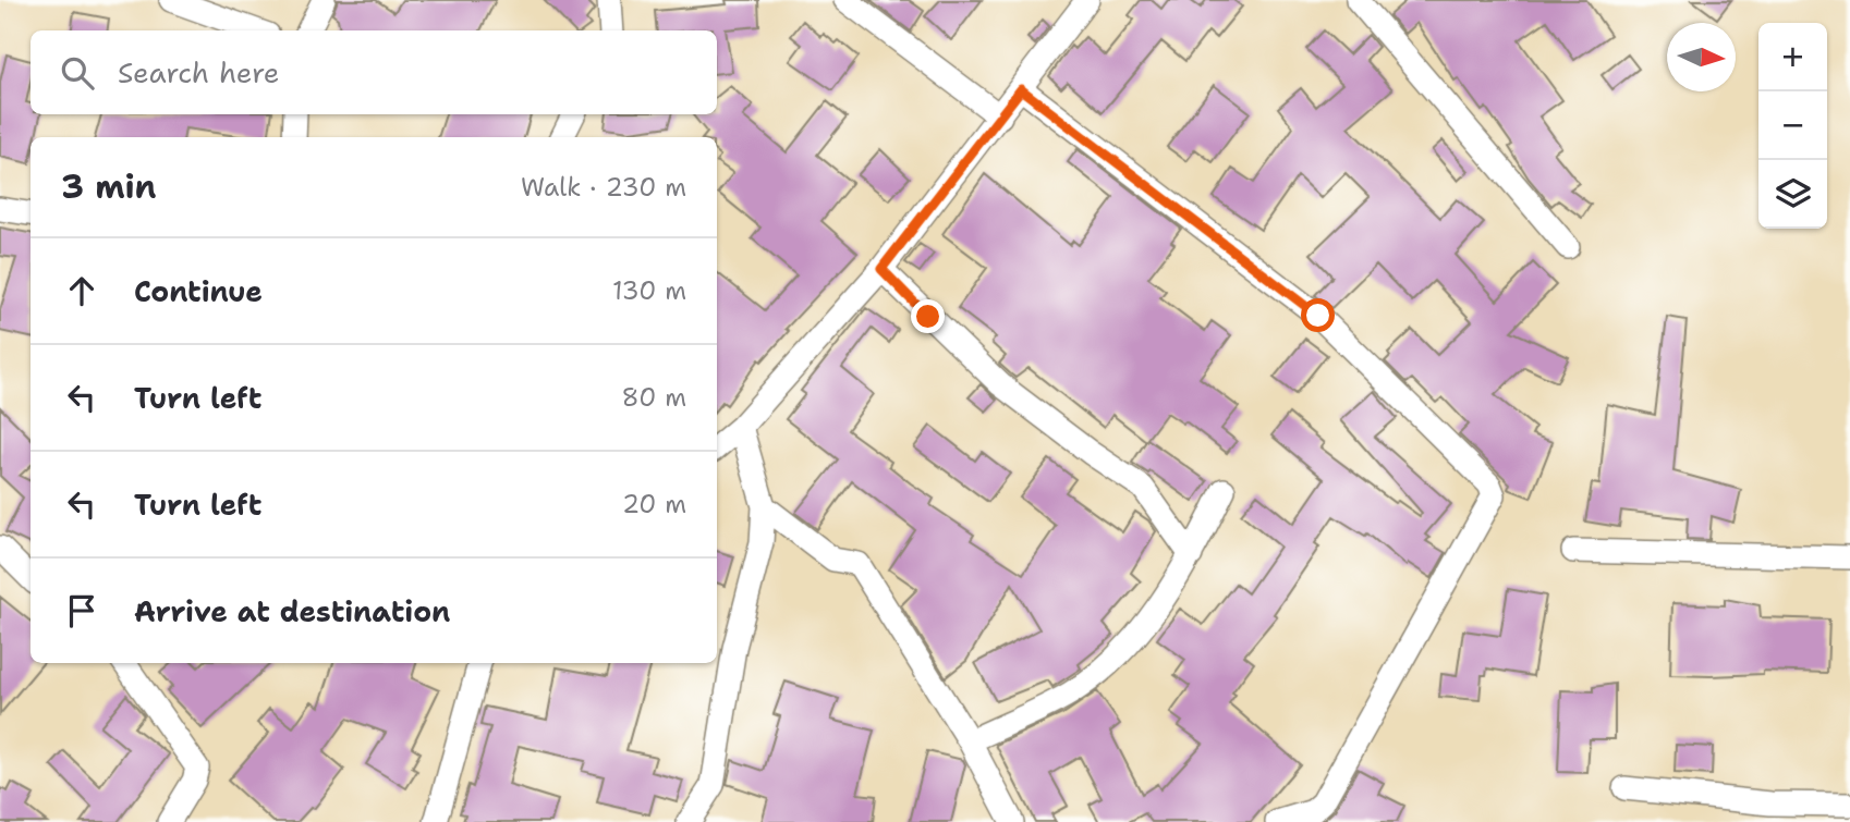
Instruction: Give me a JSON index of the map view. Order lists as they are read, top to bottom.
{
  "north": "right",
  "page": {
    "map_buttons": ["+", "−"],
    "search": "Search here",
    "heading": ["3 min", "Walk · 230 m"],
    "list": [
      ["Continue", "130 m"],
      ["Turn left", "80 m"],
      ["Turn left", "20 m"],
      "Arrive at destination"
    ]
  }
}
